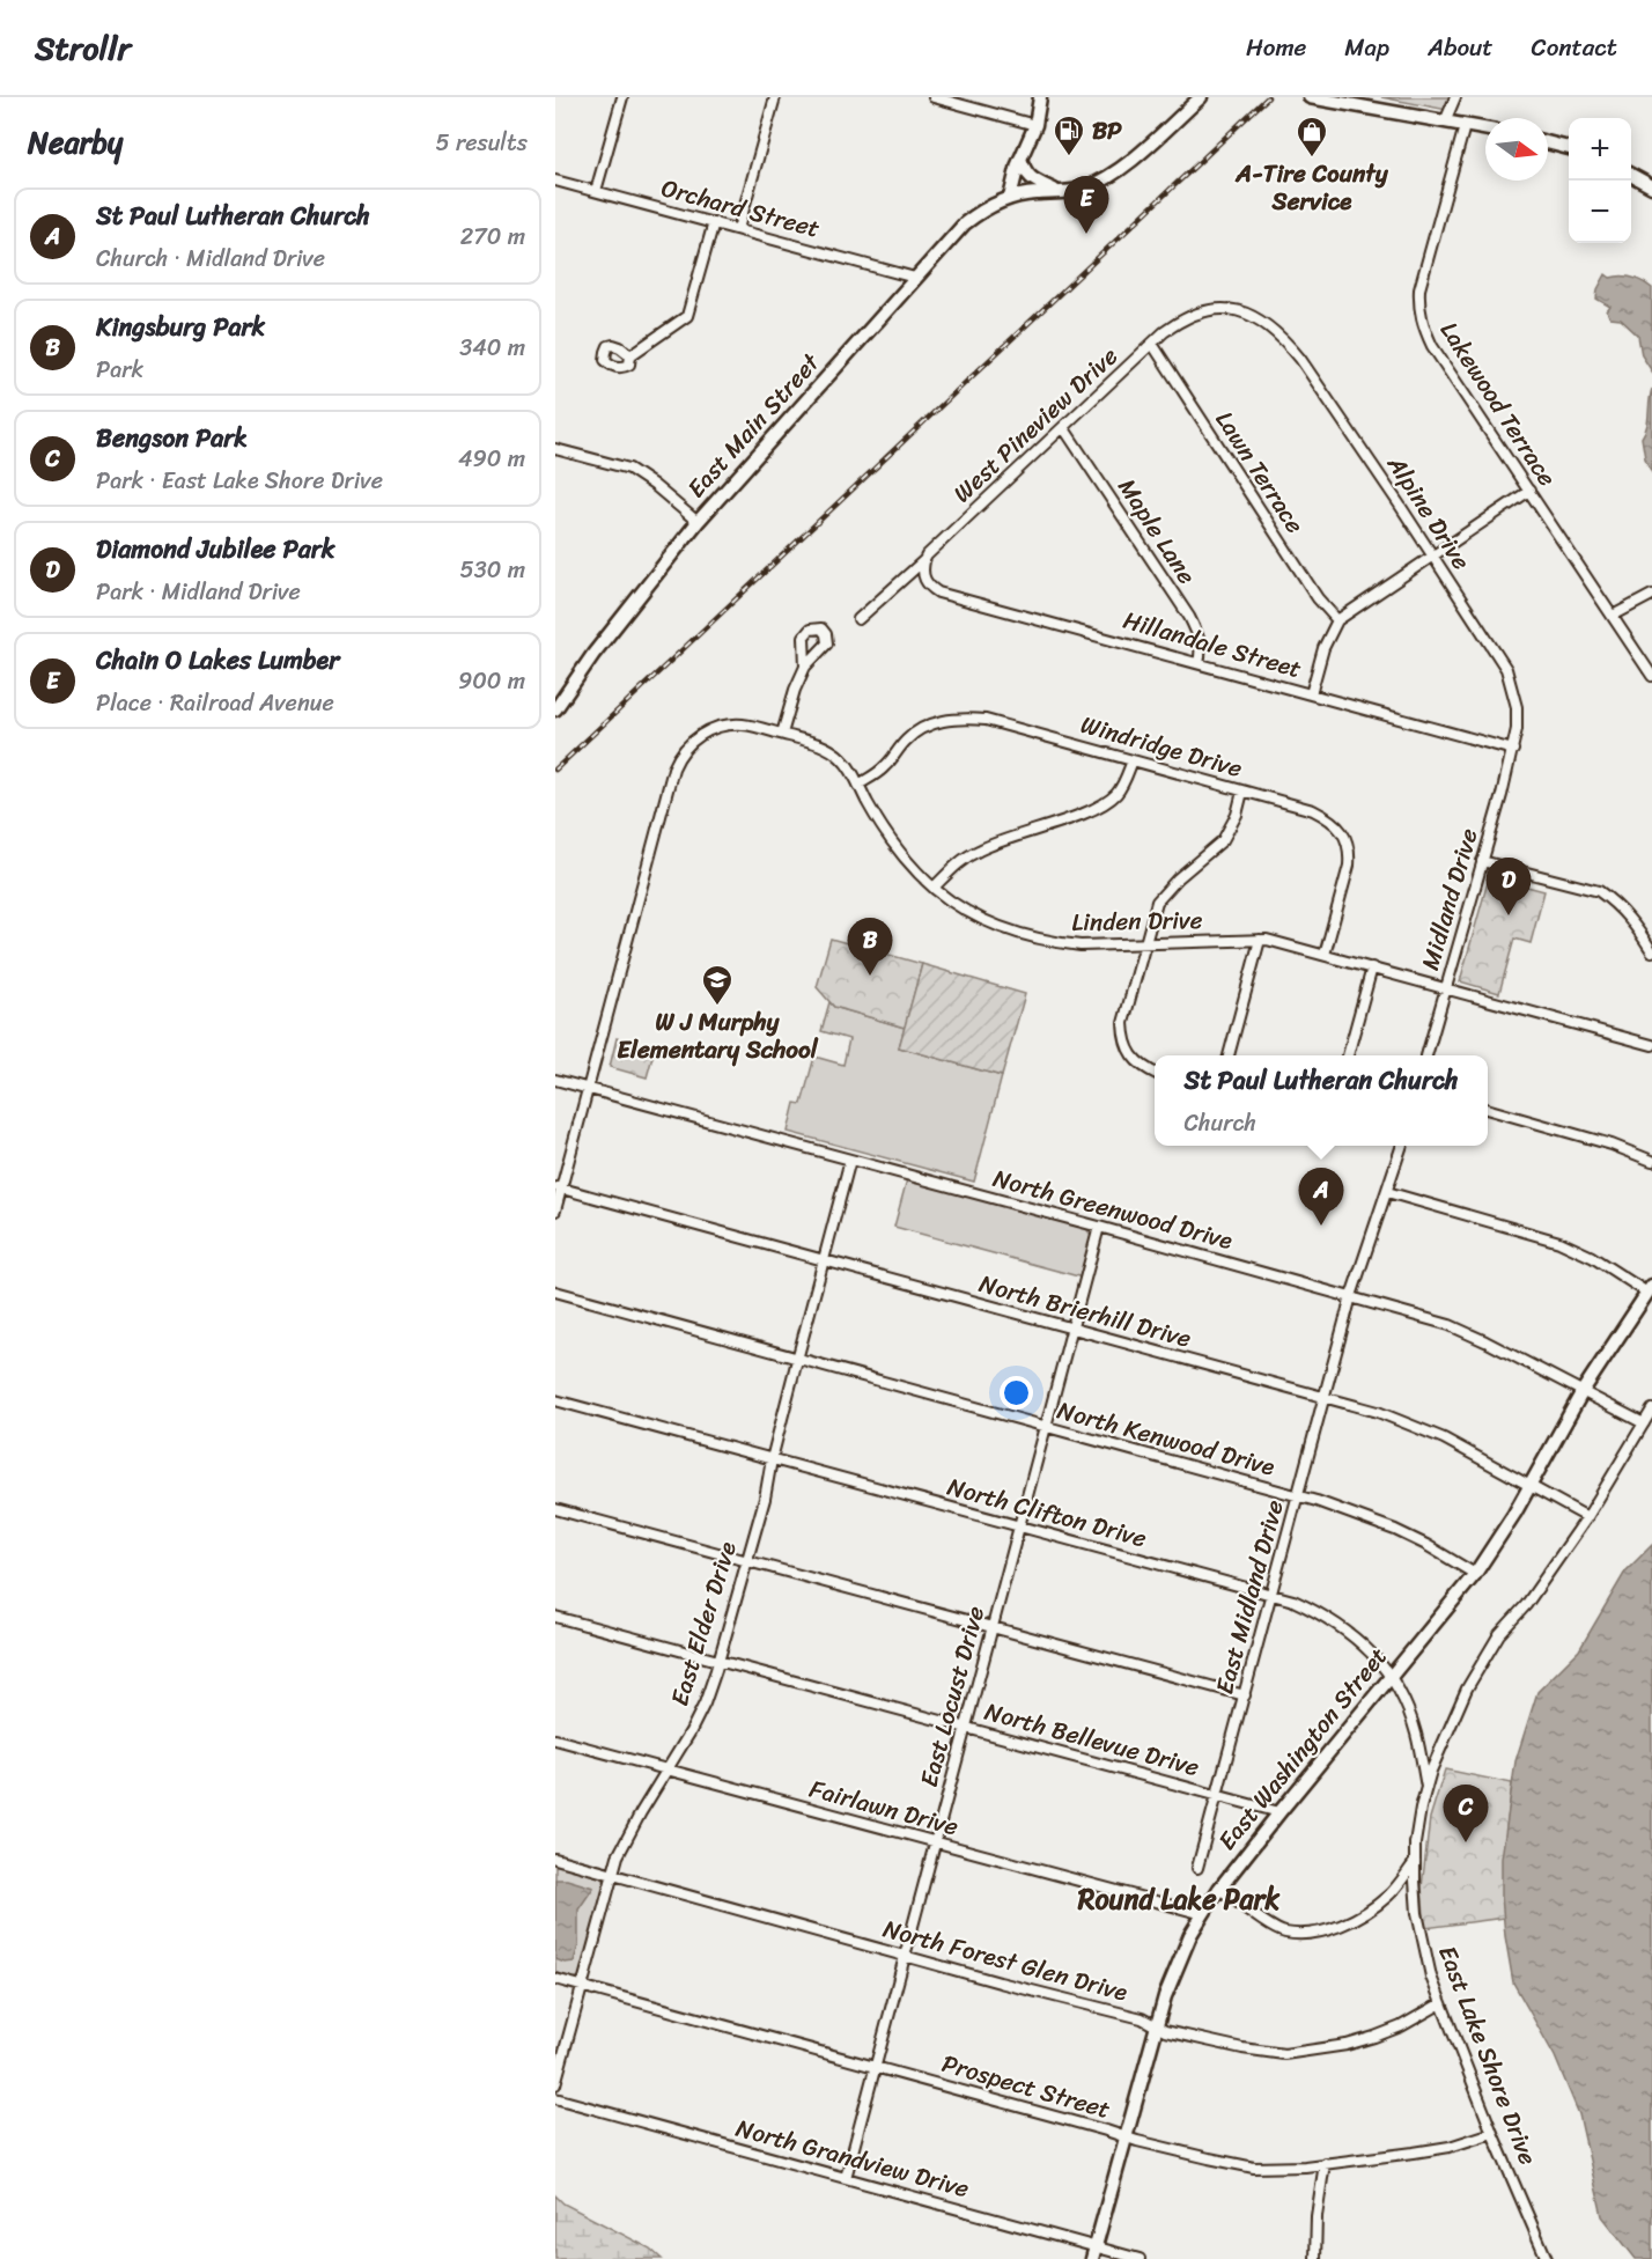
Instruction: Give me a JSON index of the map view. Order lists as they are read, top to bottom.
{
  "streets": {
    "main road": ["East Main Street", "East Washington Street"],
    "street": [
      "Orchard Street",
      "Lakewood Terrace",
      "West Pineview Drive",
      "Lawn Terrace",
      "Alpine Drive",
      "Maple Lane",
      "Hillandale Street",
      "Windridge Drive",
      "Midland Drive",
      "Linden Drive",
      "North Greenwood Drive",
      "North Brierhill Drive",
      "North Kenwood Drive",
      "North Clifton Drive",
      "East Midland Drive",
      "East Elder Drive",
      "East Locust Drive",
      "North Bellevue Drive",
      "Fairlawn Drive",
      "North Forest Glen Drive",
      "East Lake Shore Drive",
      "Prospect Street",
      "North Grandview Drive"
    ]
  },
  "crossings": [
    ["Orchard Street", "East Main Street"],
    ["West Pineview Drive", "Lawn Terrace"],
    ["West Pineview Drive", "Alpine Drive"],
    ["West Pineview Drive", "Maple Lane"],
    ["West Pineview Drive", "Hillandale Street"],
    ["Alpine Drive", "Hillandale Street"],
    ["Alpine Drive", "Midland Drive"],
    ["Maple Lane", "Hillandale Street"],
    ["Hillandale Street", "Midland Drive"],
    ["Windridge Drive", "Linden Drive"],
    ["Midland Drive", "Linden Drive"],
    ["Linden Drive", "North Greenwood Drive"],
    ["Linden Drive", "North Brierhill Drive"],
    ["North Greenwood Drive", "East Midland Drive"],
    ["North Greenwood Drive", "East Elder Drive"],
    ["North Greenwood Drive", "East Locust Drive"],
    ["North Greenwood Drive", "East Washington Street"],
    ["North Greenwood Drive", "East Lake Shore Drive"],
    ["North Brierhill Drive", "East Midland Drive"],
    ["North Brierhill Drive", "East Elder Drive"],
    ["North Brierhill Drive", "East Locust Drive"],
    ["North Brierhill Drive", "East Washington Street"],
    ["North Brierhill Drive", "East Lake Shore Drive"],
    ["North Kenwood Drive", "East Midland Drive"],
    ["North Kenwood Drive", "East Elder Drive"],
    ["North Kenwood Drive", "East Locust Drive"],
    ["North Kenwood Drive", "East Washington Street"],
    ["North Clifton Drive", "East Midland Drive"],
    ["North Clifton Drive", "East Elder Drive"],
    ["North Clifton Drive", "East Locust Drive"],
    ["North Clifton Drive", "East Washington Street"],
    ["North Clifton Drive", "East Lake Shore Drive"],
    ["East Midland Drive", "North Bellevue Drive"],
    ["East Elder Drive", "North Bellevue Drive"],
    ["East Elder Drive", "Fairlawn Drive"],
    ["East Elder Drive", "North Forest Glen Drive"],
    ["East Elder Drive", "Prospect Street"],
    ["East Locust Drive", "North Bellevue Drive"],
    ["East Locust Drive", "Fairlawn Drive"],
    ["East Locust Drive", "North Forest Glen Drive"],
    ["East Locust Drive", "Prospect Street"],
    ["East Locust Drive", "North Grandview Drive"],
    ["North Bellevue Drive", "East Washington Street"],
    ["East Washington Street", "Fairlawn Drive"],
    ["East Washington Street", "North Forest Glen Drive"],
    ["East Washington Street", "Prospect Street"],
    ["East Washington Street", "North Grandview Drive"],
    ["North Forest Glen Drive", "East Lake Shore Drive"],
    ["East Lake Shore Drive", "Prospect Street"]
  ],
  "districts": ["Round Lake Park"],
  "places": {
    "fuel station": ["BP"],
    "shop": ["A-Tire County Service"],
    "school or university": ["W J Murphy Elementary School"]
  },
  "north": "right",
  "page": {
    "header": "Strollr",
    "nav": [
      "Home",
      "Map",
      "About",
      "Contact"
    ],
    "heading": ["Nearby", "5 results"],
    "map_buttons": ["+", "−"],
    "pins": [
      "E",
      "D",
      "B",
      "A",
      "C"
    ],
    "list": [
      {
        "mark": "A",
        "name": "St Paul Lutheran Church",
        "note": "Church · Midland Drive",
        "value": "270 m"
      },
      {
        "mark": "B",
        "name": "Kingsburg Park",
        "note": "Park",
        "value": "340 m"
      },
      {
        "mark": "C",
        "name": "Bengson Park",
        "note": "Park · East Lake Shore Drive",
        "value": "490 m"
      },
      {
        "mark": "D",
        "name": "Diamond Jubilee Park",
        "note": "Park · Midland Drive",
        "value": "530 m"
      },
      {
        "mark": "E",
        "name": "Chain O Lakes Lumber",
        "note": "Place · Railroad Avenue",
        "value": "900 m"
      }
    ],
    "popup": ["St Paul Lutheran Church", "Church"]
  }
}
